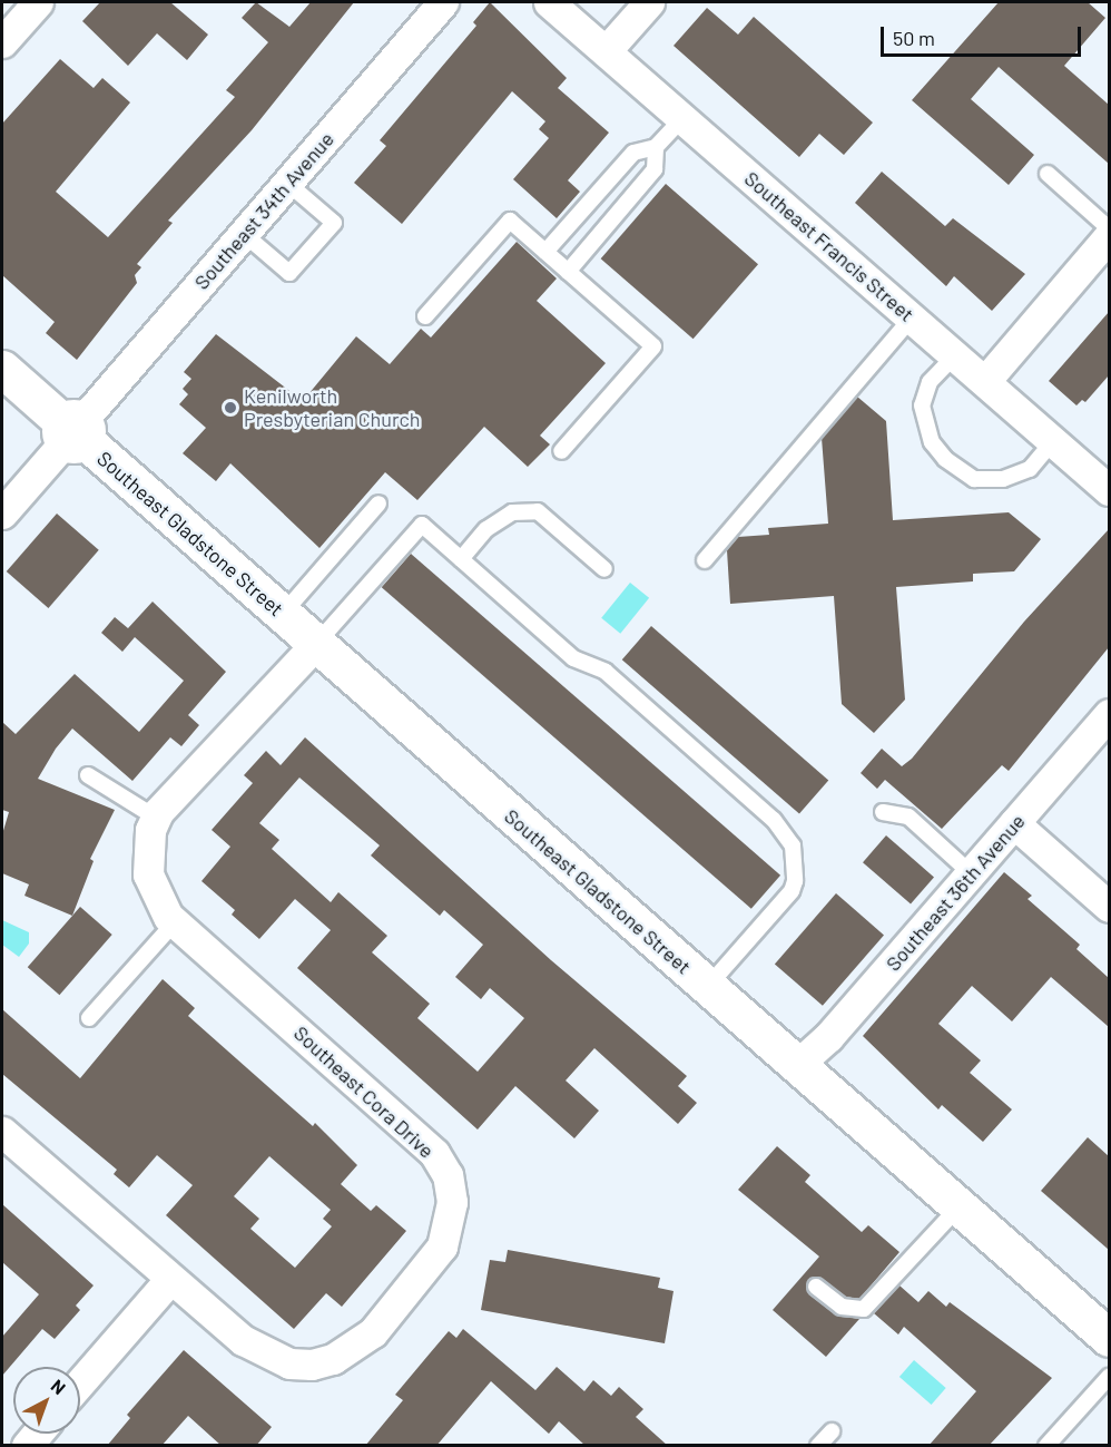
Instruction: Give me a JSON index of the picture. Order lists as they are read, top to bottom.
{
  "streets": {
    "street": [
      "Southeast 34th Avenue",
      "Southeast Francis Street",
      "Southeast Gladstone Street",
      "Southeast 36th Avenue",
      "Southeast Cora Drive"
    ]
  },
  "crossings": [
    ["Southeast 34th Avenue", "Southeast Gladstone Street"],
    ["Southeast Gladstone Street", "Southeast 36th Avenue"],
    ["Southeast Gladstone Street", "Southeast Cora Drive"]
  ],
  "places": ["Kenilworth Presbyterian Church"],
  "scale_bar": "50 m",
  "north": "top right"
}
